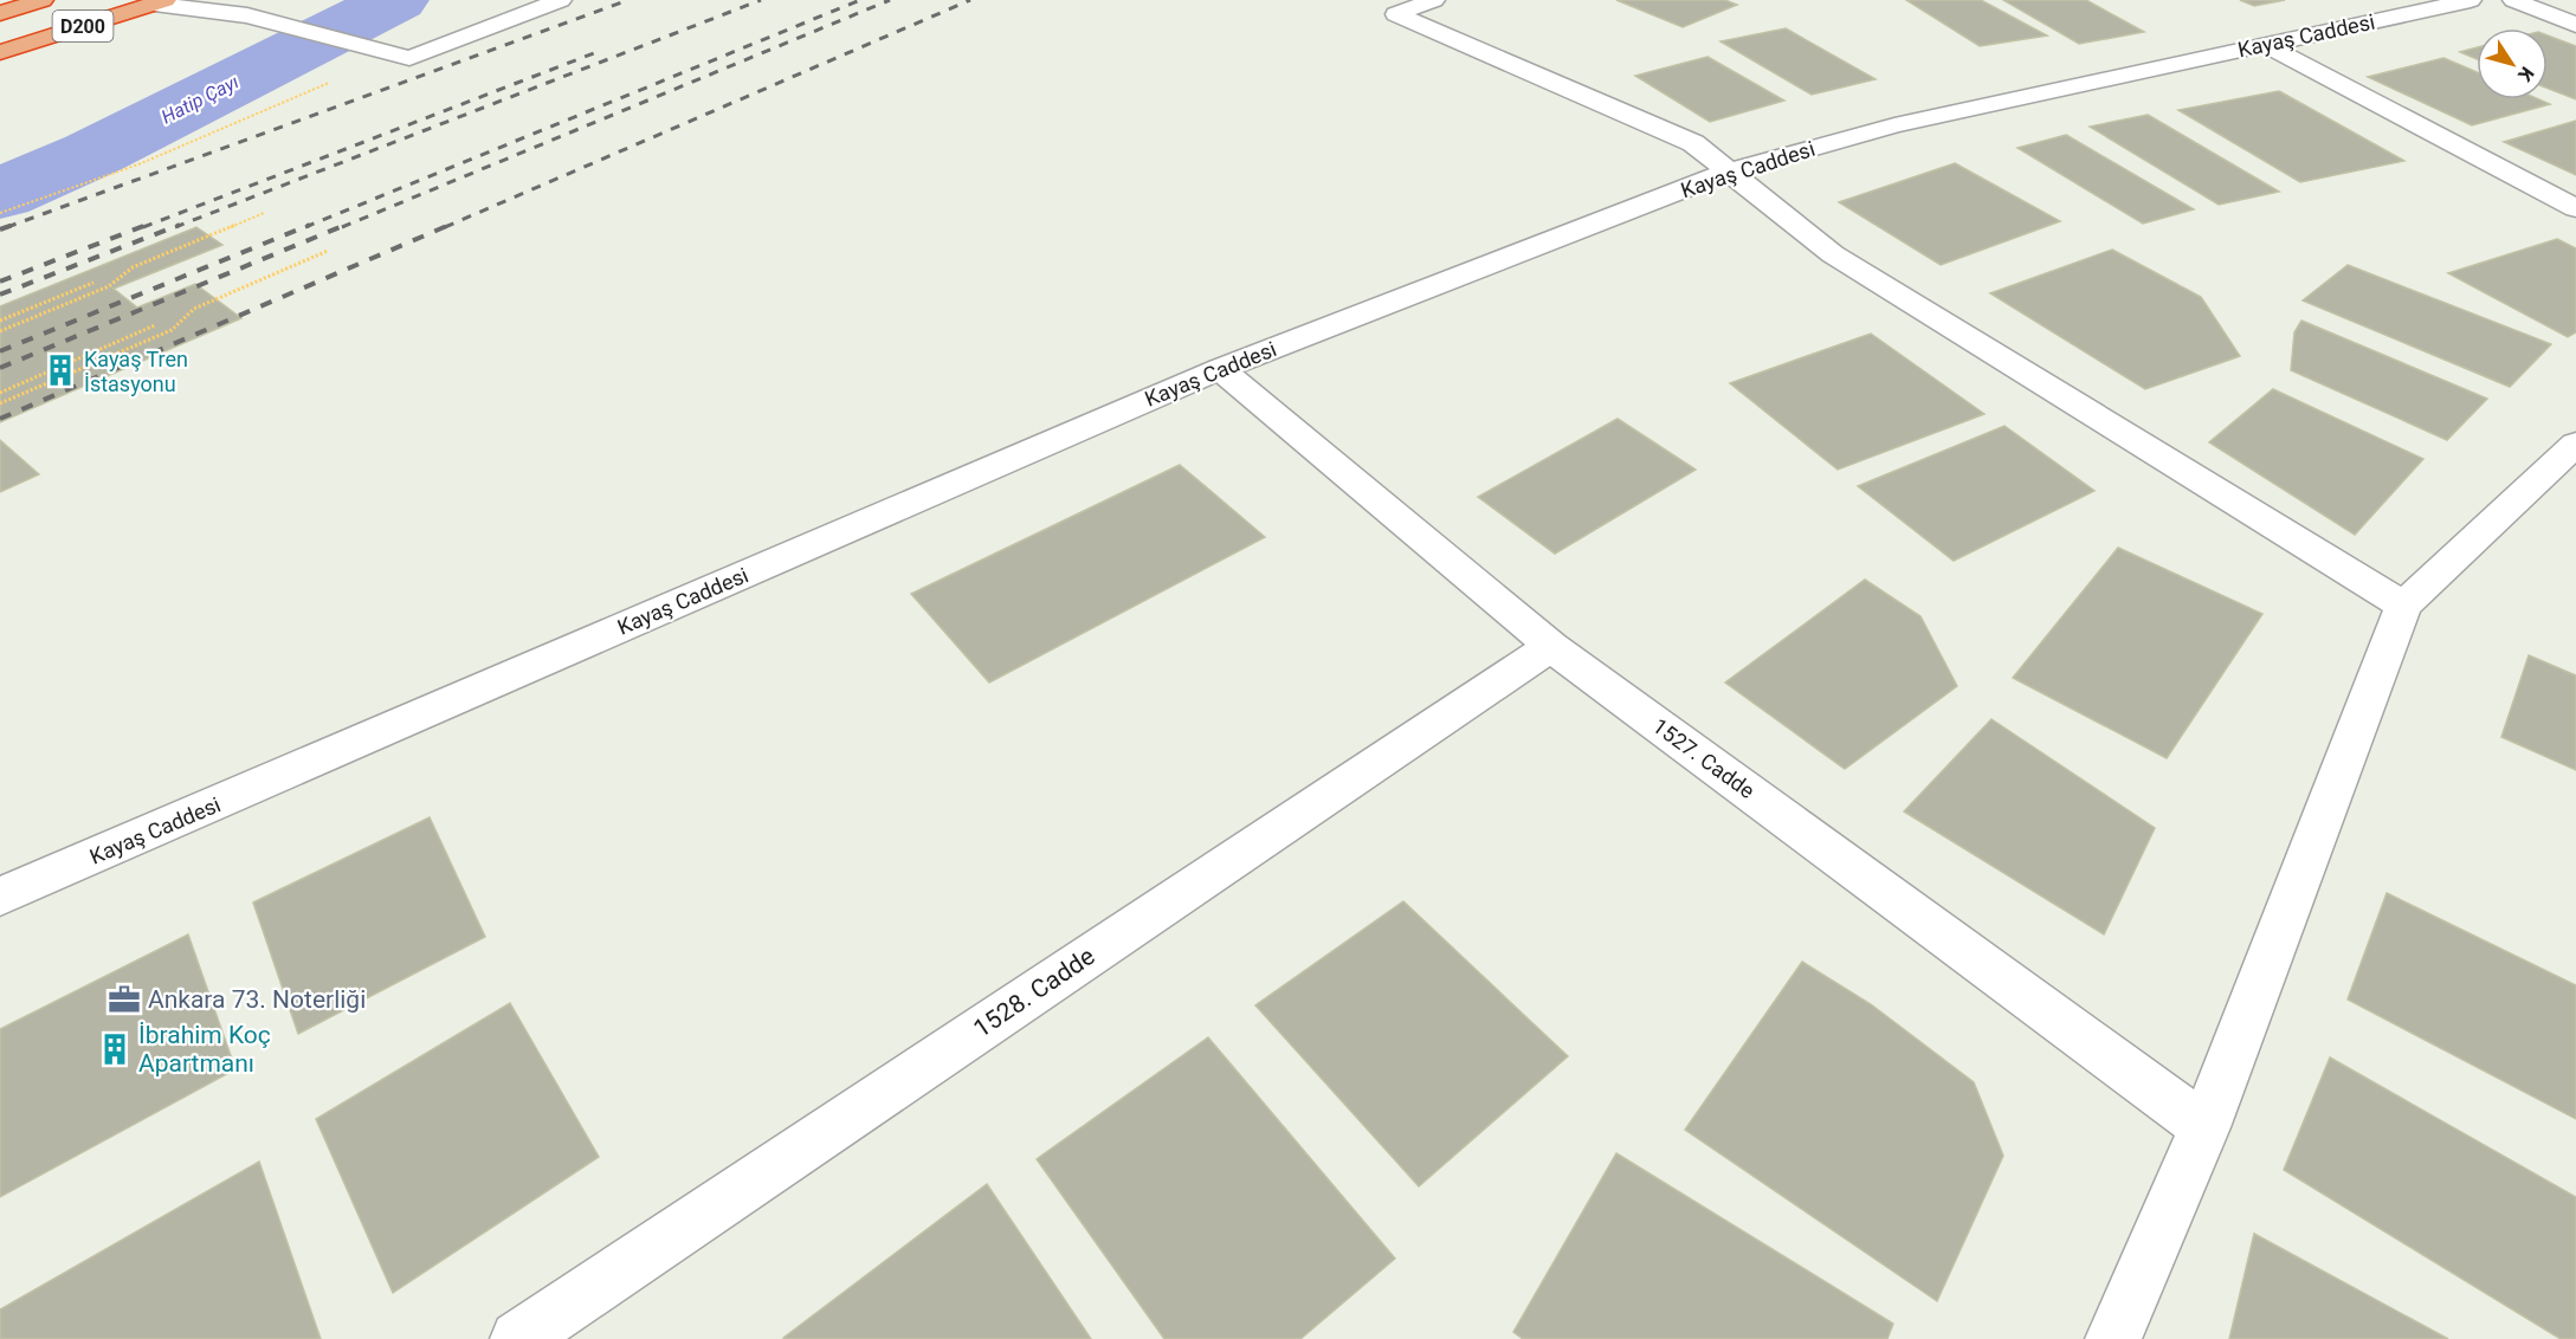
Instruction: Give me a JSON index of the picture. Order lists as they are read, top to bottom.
{
  "streets": {
    "highway": ["D200"],
    "street": ["Kayaş Caddesi", "1527. Cadde", "1528. Cadde"]
  },
  "crossings": [
    ["Kayaş Caddesi", "1527. Cadde"],
    ["1527. Cadde", "1528. Cadde"]
  ],
  "water": ["Hatip Çayı"],
  "places": {
    "building": ["Kayaş Tren İstasyonu", "İbrahim Koç Apartmanı"],
    "office": ["Ankara 73. Noterliği"]
  },
  "north": "bottom right"
}
